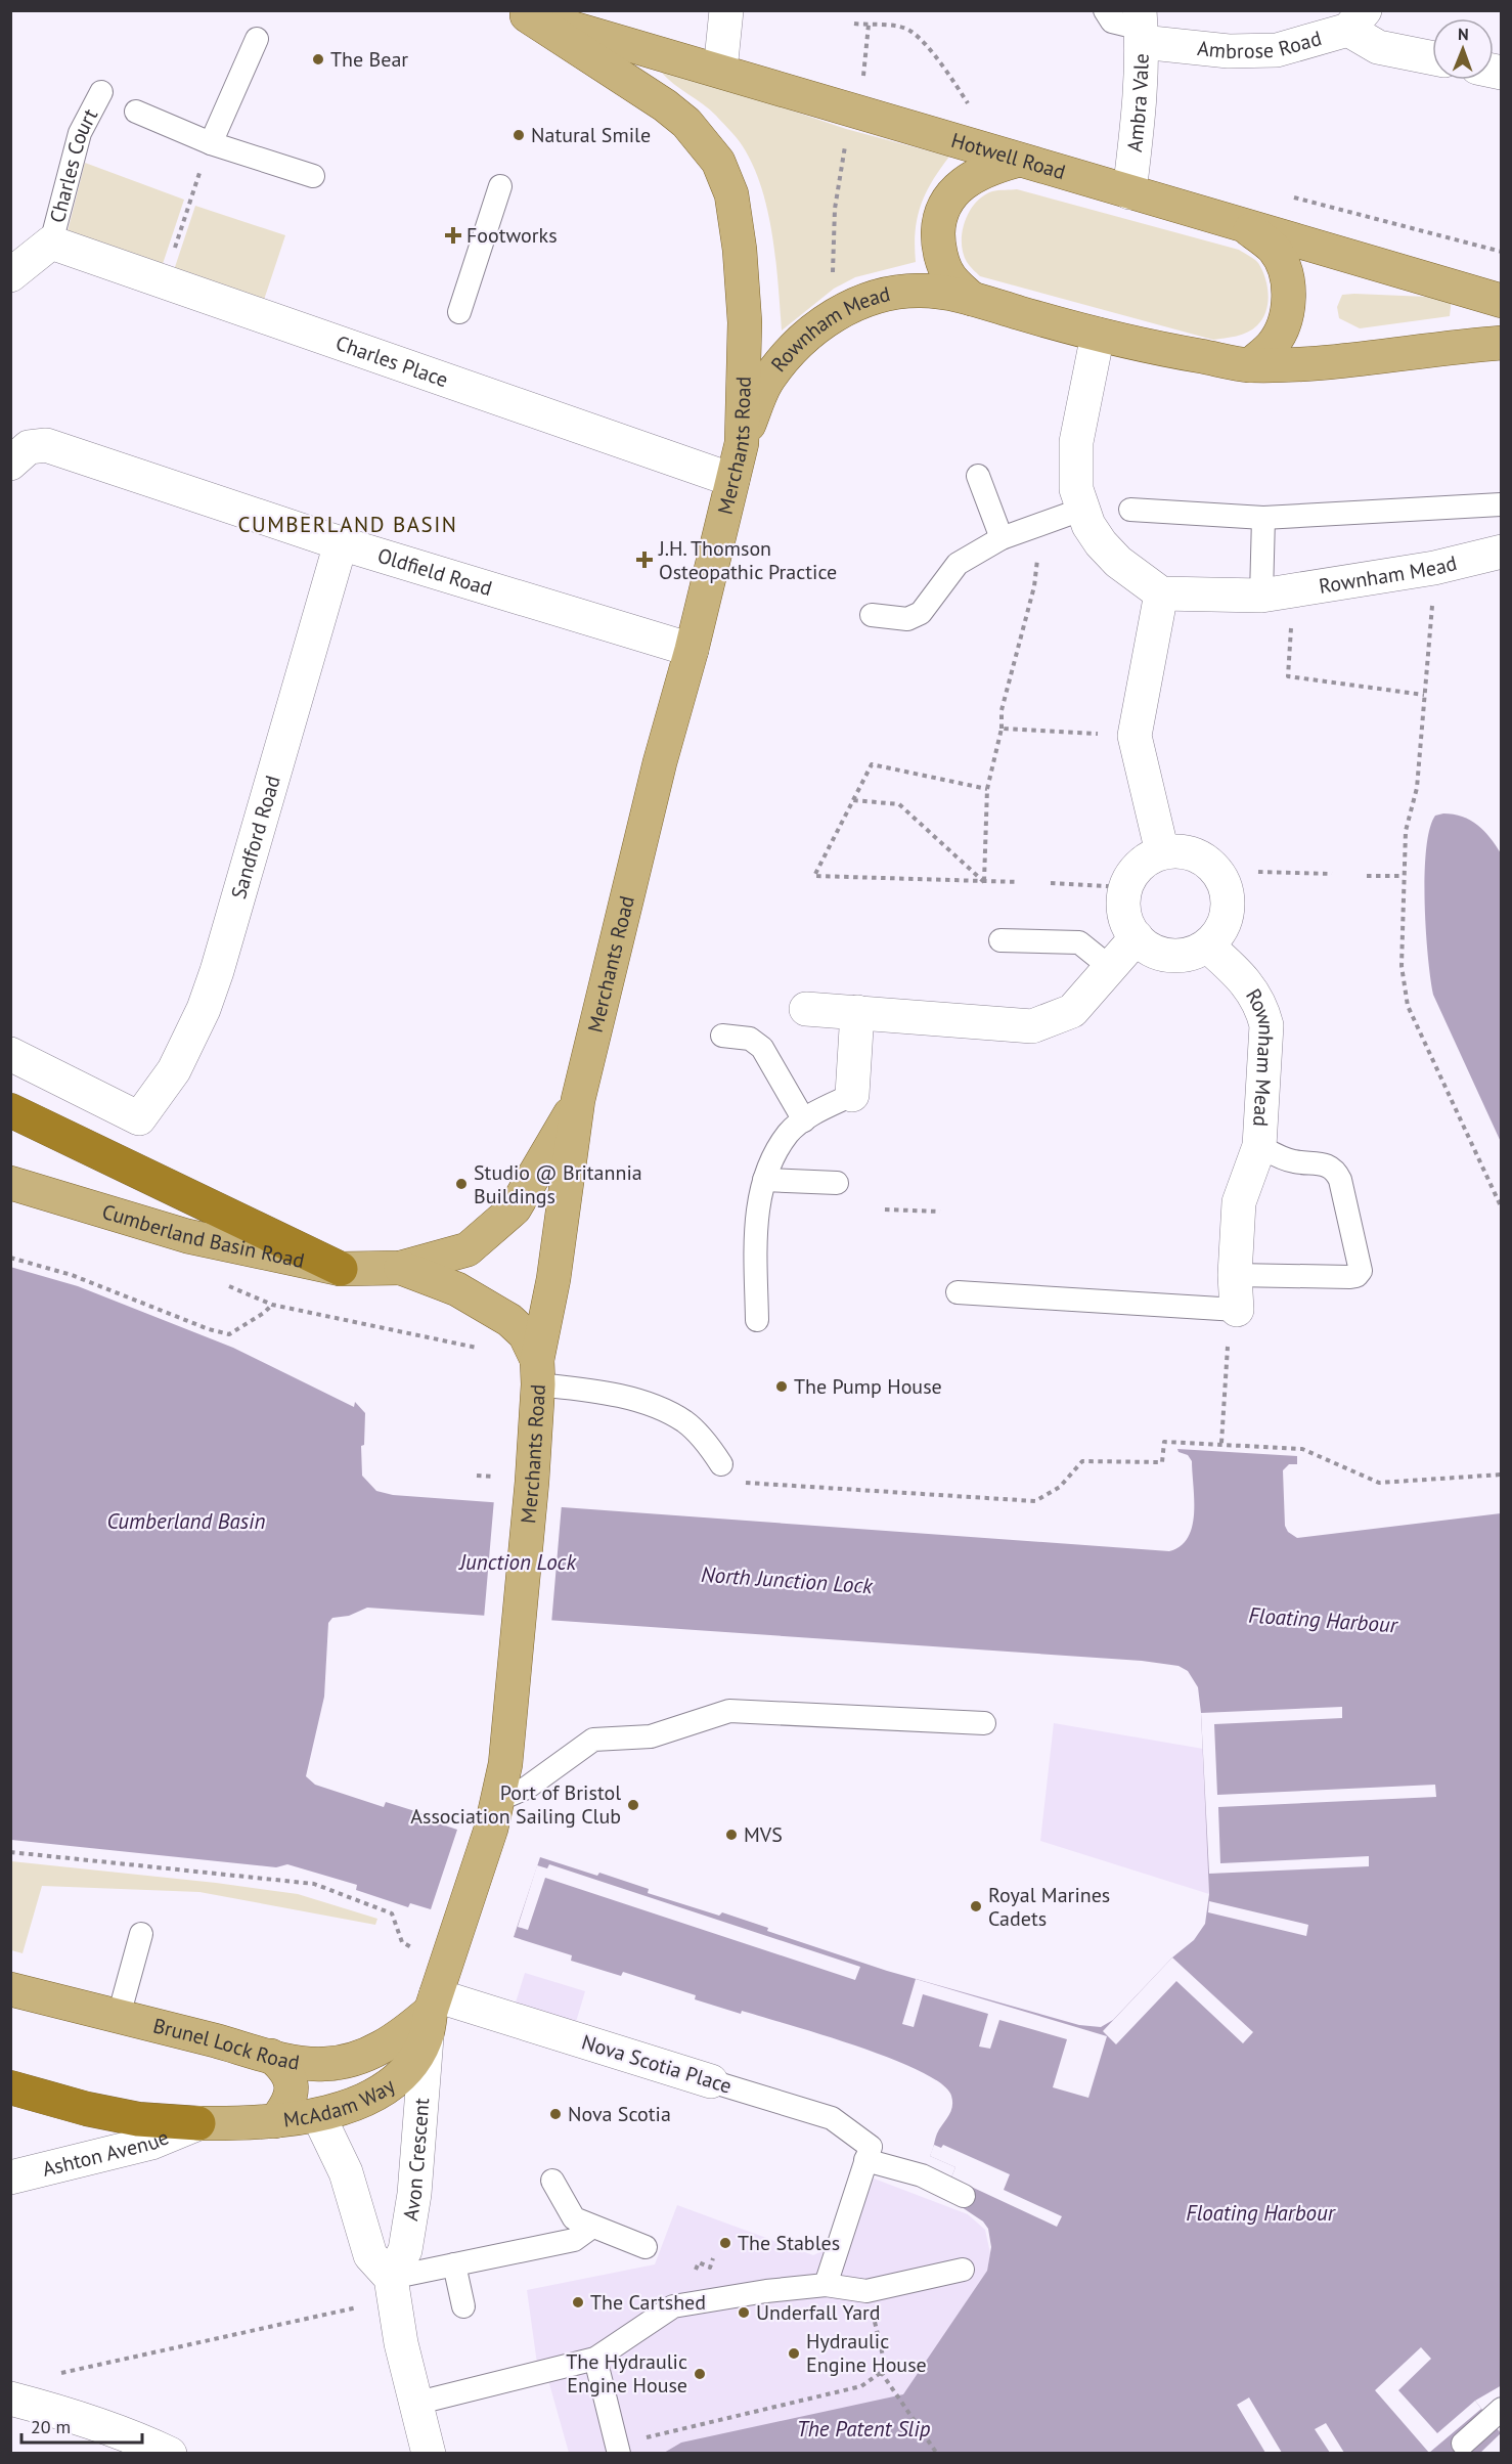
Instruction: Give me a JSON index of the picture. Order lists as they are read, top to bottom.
{
  "streets": {
    "main road": [
      "Hotwell Road",
      "Rownham Mead",
      "Merchants Road",
      "Cumberland Basin Road",
      "Brunel Lock Road",
      "McAdam Way"
    ],
    "street": [
      "Ambrose Road",
      "Ambra Vale",
      "Charles Place",
      "Oldfield Road",
      "Sandford Road",
      "Nova Scotia Place",
      "Ashton Avenue",
      "Avon Crescent"
    ],
    "lane": ["Charles Court"]
  },
  "crossings": [
    ["Ambrose Road", "Ambra Vale"],
    ["Ambra Vale", "Hotwell Road"],
    ["Hotwell Road", "Merchants Road"],
    ["Charles Court", "Charles Place"],
    ["Rownham Mead", "Merchants Road"],
    ["Charles Place", "Merchants Road"],
    ["Merchants Road", "Oldfield Road"],
    ["Merchants Road", "Cumberland Basin Road"],
    ["Merchants Road", "Brunel Lock Road"],
    ["Merchants Road", "Nova Scotia Place"],
    ["Merchants Road", "McAdam Way"],
    ["Merchants Road", "Avon Crescent"],
    ["Oldfield Road", "Sandford Road"],
    ["Brunel Lock Road", "Nova Scotia Place"],
    ["Brunel Lock Road", "McAdam Way"],
    ["Brunel Lock Road", "Avon Crescent"],
    ["Nova Scotia Place", "McAdam Way"],
    ["Nova Scotia Place", "Avon Crescent"],
    ["McAdam Way", "Ashton Avenue"],
    ["McAdam Way", "Avon Crescent"]
  ],
  "districts": ["CUMBERLAND BASIN"],
  "water": [
    "Cumberland Basin",
    "Junction Lock",
    "North Junction Lock",
    "Floating Harbour",
    "The Patent Slip"
  ],
  "places": {
    "other": [
      "The Bear",
      "Natural Smile",
      "Studio @ Britannia Buildings",
      "The Pump House",
      "Port of Bristol Association Sailing Club",
      "MVS",
      "Royal Marines Cadets",
      "Nova Scotia",
      "The Stables",
      "The Cartshed",
      "Underfall Yard",
      "Hydraulic Engine House",
      "The Hydraulic Engine House"
    ],
    "health": ["Footworks", "J.H. Thomson Osteopathic Practice"]
  },
  "scale_bar": "20 m",
  "north": "top"
}
